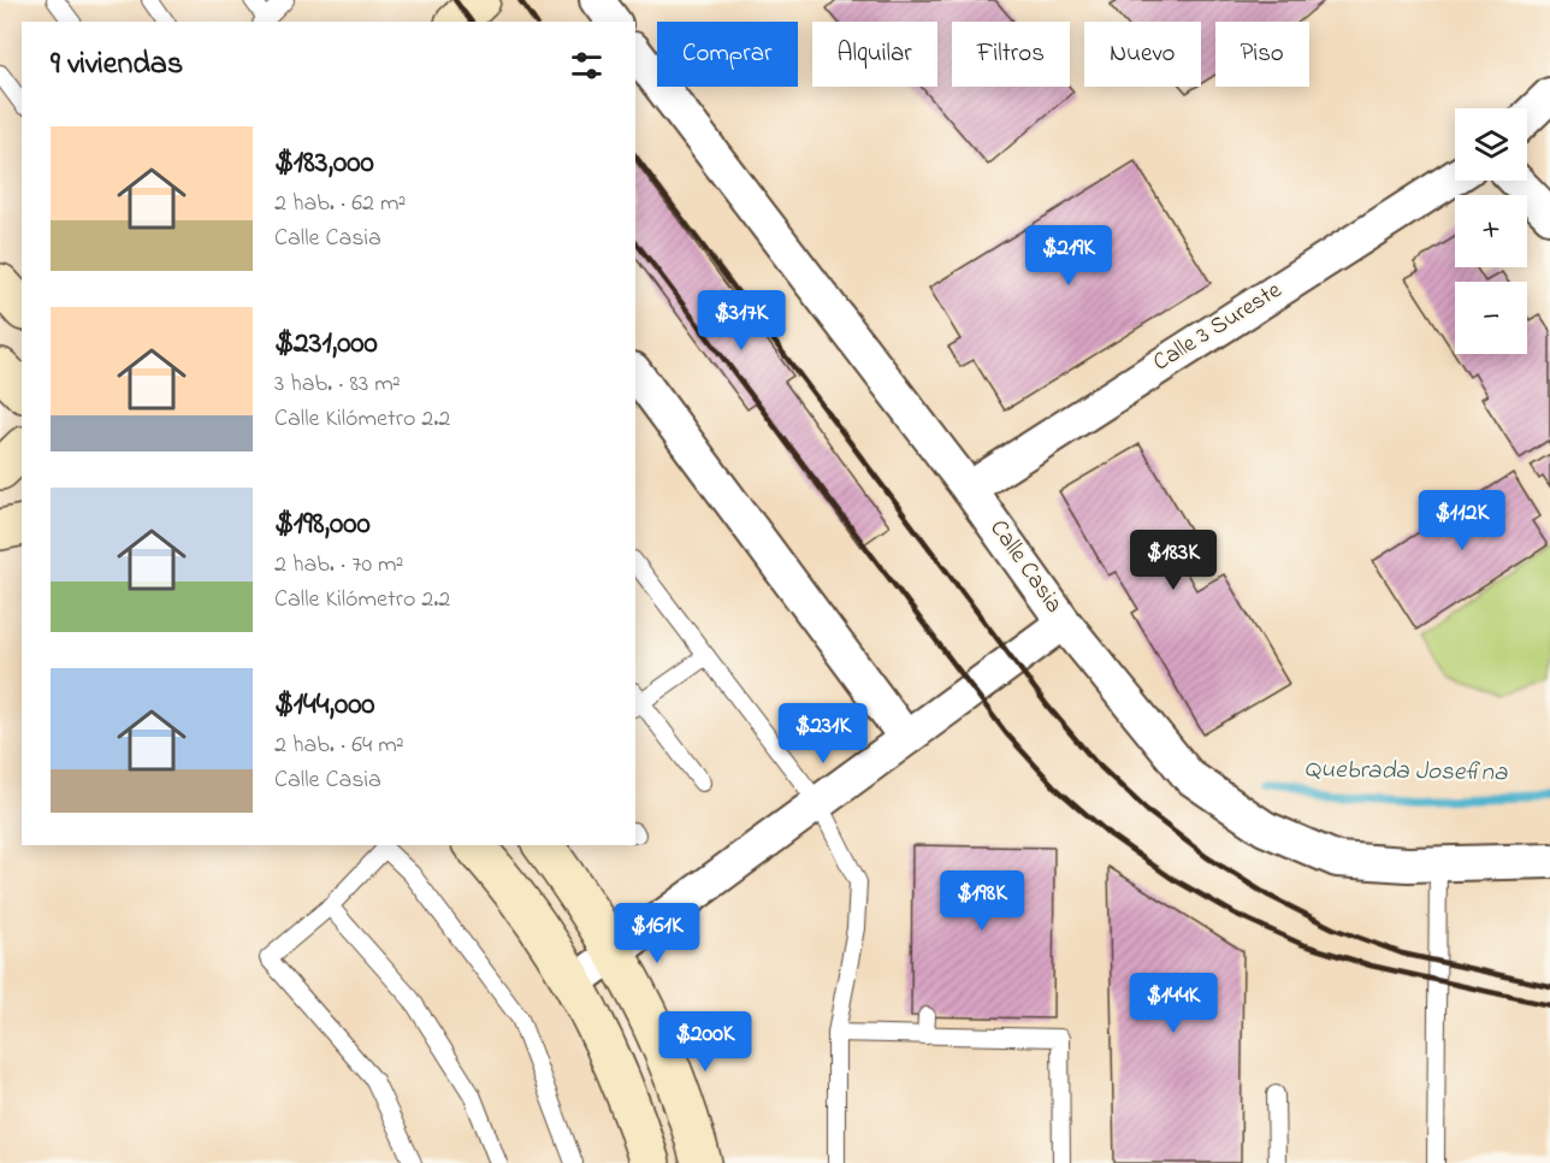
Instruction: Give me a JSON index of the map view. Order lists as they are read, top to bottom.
{
  "streets": {
    "street": ["Calle 3 Sureste", "Calle Casia"]
  },
  "crossings": [
    ["Calle 3 Sureste", "Calle Casia"]
  ],
  "water": ["Quebrada Josefina"],
  "page": {
    "chip": [
      "Comprar",
      "Alquilar",
      "Filtros",
      "Nuevo",
      "Piso"
    ],
    "heading": "9 viviendas",
    "map_buttons": ["+", "−"],
    "list": [
      {
        "name": "$183,000",
        "note": "2 hab. · 62 m² · Calle Casia"
      },
      {
        "name": "$231,000",
        "note": "3 hab. · 83 m² · Calle Kilómetro 2.2"
      },
      {
        "name": "$198,000",
        "note": "2 hab. · 70 m² · Calle Kilómetro 2.2"
      },
      {
        "name": "$144,000",
        "note": "2 hab. · 64 m² · Calle Casia"
      }
    ],
    "price": [
      "$219K",
      "$317K",
      "$112K",
      "$183K",
      "$231K",
      "$198K",
      "$161K",
      "$144K",
      "$200K"
    ]
  }
}
